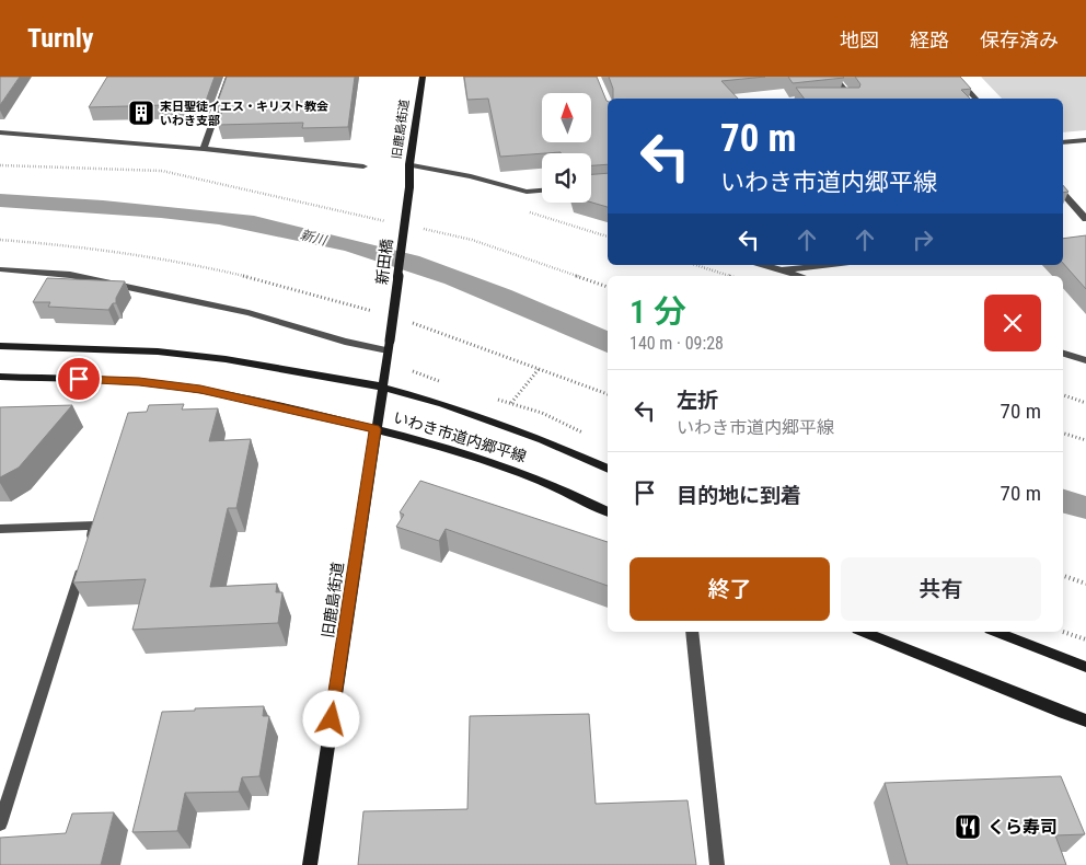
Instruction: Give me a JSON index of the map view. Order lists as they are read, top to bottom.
{
  "streets": {
    "street": ["旧鹿島街道", "新田橋", "いわき市道内郷平線"]
  },
  "crossings": [
    ["旧鹿島街道", "新田橋"],
    ["旧鹿島街道", "いわき市道内郷平線"]
  ],
  "water": ["新川"],
  "places": {
    "building": ["末日聖徒イエス・キリスト教会 いわき支部"],
    "restaurant": ["くら寿司"]
  },
  "north": "top",
  "page": {
    "header": "Turnly",
    "nav": ["地図", "経路", "保存済み"],
    "turn": ["70 m", "いわき市道内郷平線"],
    "heading": ["1 分", "140 m · 09:28"],
    "list": [
      {
        "name": "左折",
        "note": "いわき市道内郷平線",
        "value": "70 m"
      },
      {
        "name": "目的地に到着",
        "value": "70 m"
      }
    ],
    "buttons": ["終了", "共有"]
  }
}
